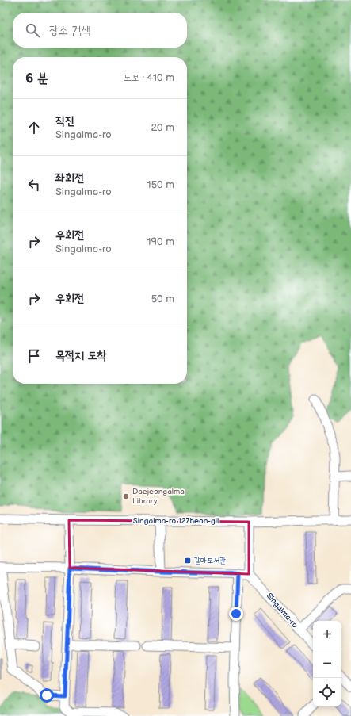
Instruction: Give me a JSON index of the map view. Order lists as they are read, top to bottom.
{
  "streets": {
    "street": ["Singalma-ro 127beon-gil", "Singalma-ro"]
  },
  "places": {
    "other": ["Daejeongalma Library"],
    "transit": ["갈마도서관"]
  },
  "page": {
    "search": "장소 검색",
    "heading": ["6 분", "도보 · 410 m"],
    "list": [
      ["직진", "Singalma-ro", "20 m"],
      ["좌회전", "Singalma-ro", "150 m"],
      ["우회전", "Singalma-ro", "190 m"],
      ["우회전", "50 m"],
      "목적지 도착"
    ],
    "map_buttons": ["+", "−"]
  }
}
